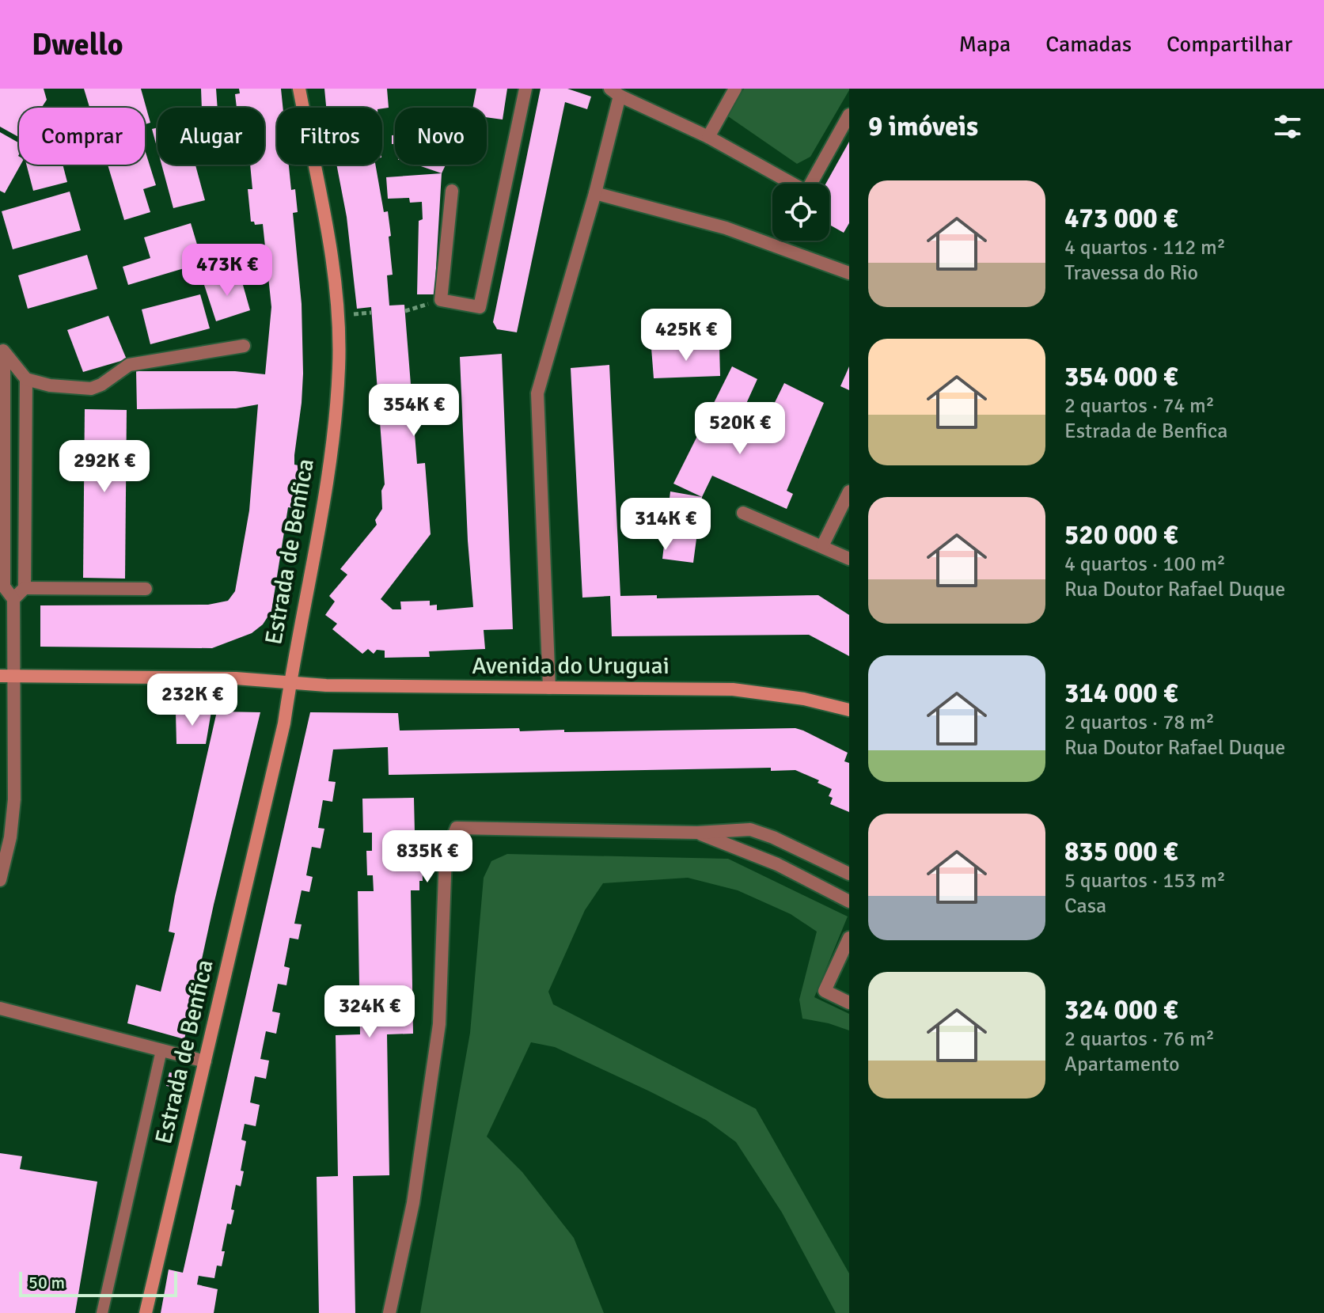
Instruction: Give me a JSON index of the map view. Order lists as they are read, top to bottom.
{
  "streets": {
    "street": ["Estrada de Benfica", "Avenida do Uruguai"]
  },
  "crossings": [
    ["Estrada de Benfica", "Avenida do Uruguai"]
  ],
  "scale_bar": "50 m",
  "page": {
    "header": "Dwello",
    "nav": ["Mapa", "Camadas", "Compartilhar"],
    "heading": "9 imóveis",
    "chip": [
      "Comprar",
      "Alugar",
      "Filtros",
      "Novo"
    ],
    "list": [
      {
        "name": "473 000 €",
        "note": "4 quartos · 112 m² · Travessa do Rio"
      },
      {
        "name": "354 000 €",
        "note": "2 quartos · 74 m² · Estrada de Benfica"
      },
      {
        "name": "520 000 €",
        "note": "4 quartos · 100 m² · Rua Doutor Rafael Duque"
      },
      {
        "name": "314 000 €",
        "note": "2 quartos · 78 m² · Rua Doutor Rafael Duque"
      },
      {
        "name": "835 000 €",
        "note": "5 quartos · 153 m² · Casa"
      },
      {
        "name": "324 000 €",
        "note": "2 quartos · 76 m² · Apartamento"
      }
    ],
    "price": [
      "473K €",
      "425K €",
      "354K €",
      "520K €",
      "292K €",
      "314K €",
      "232K €",
      "835K €",
      "324K €"
    ],
    "scale": "50 m"
  }
}
